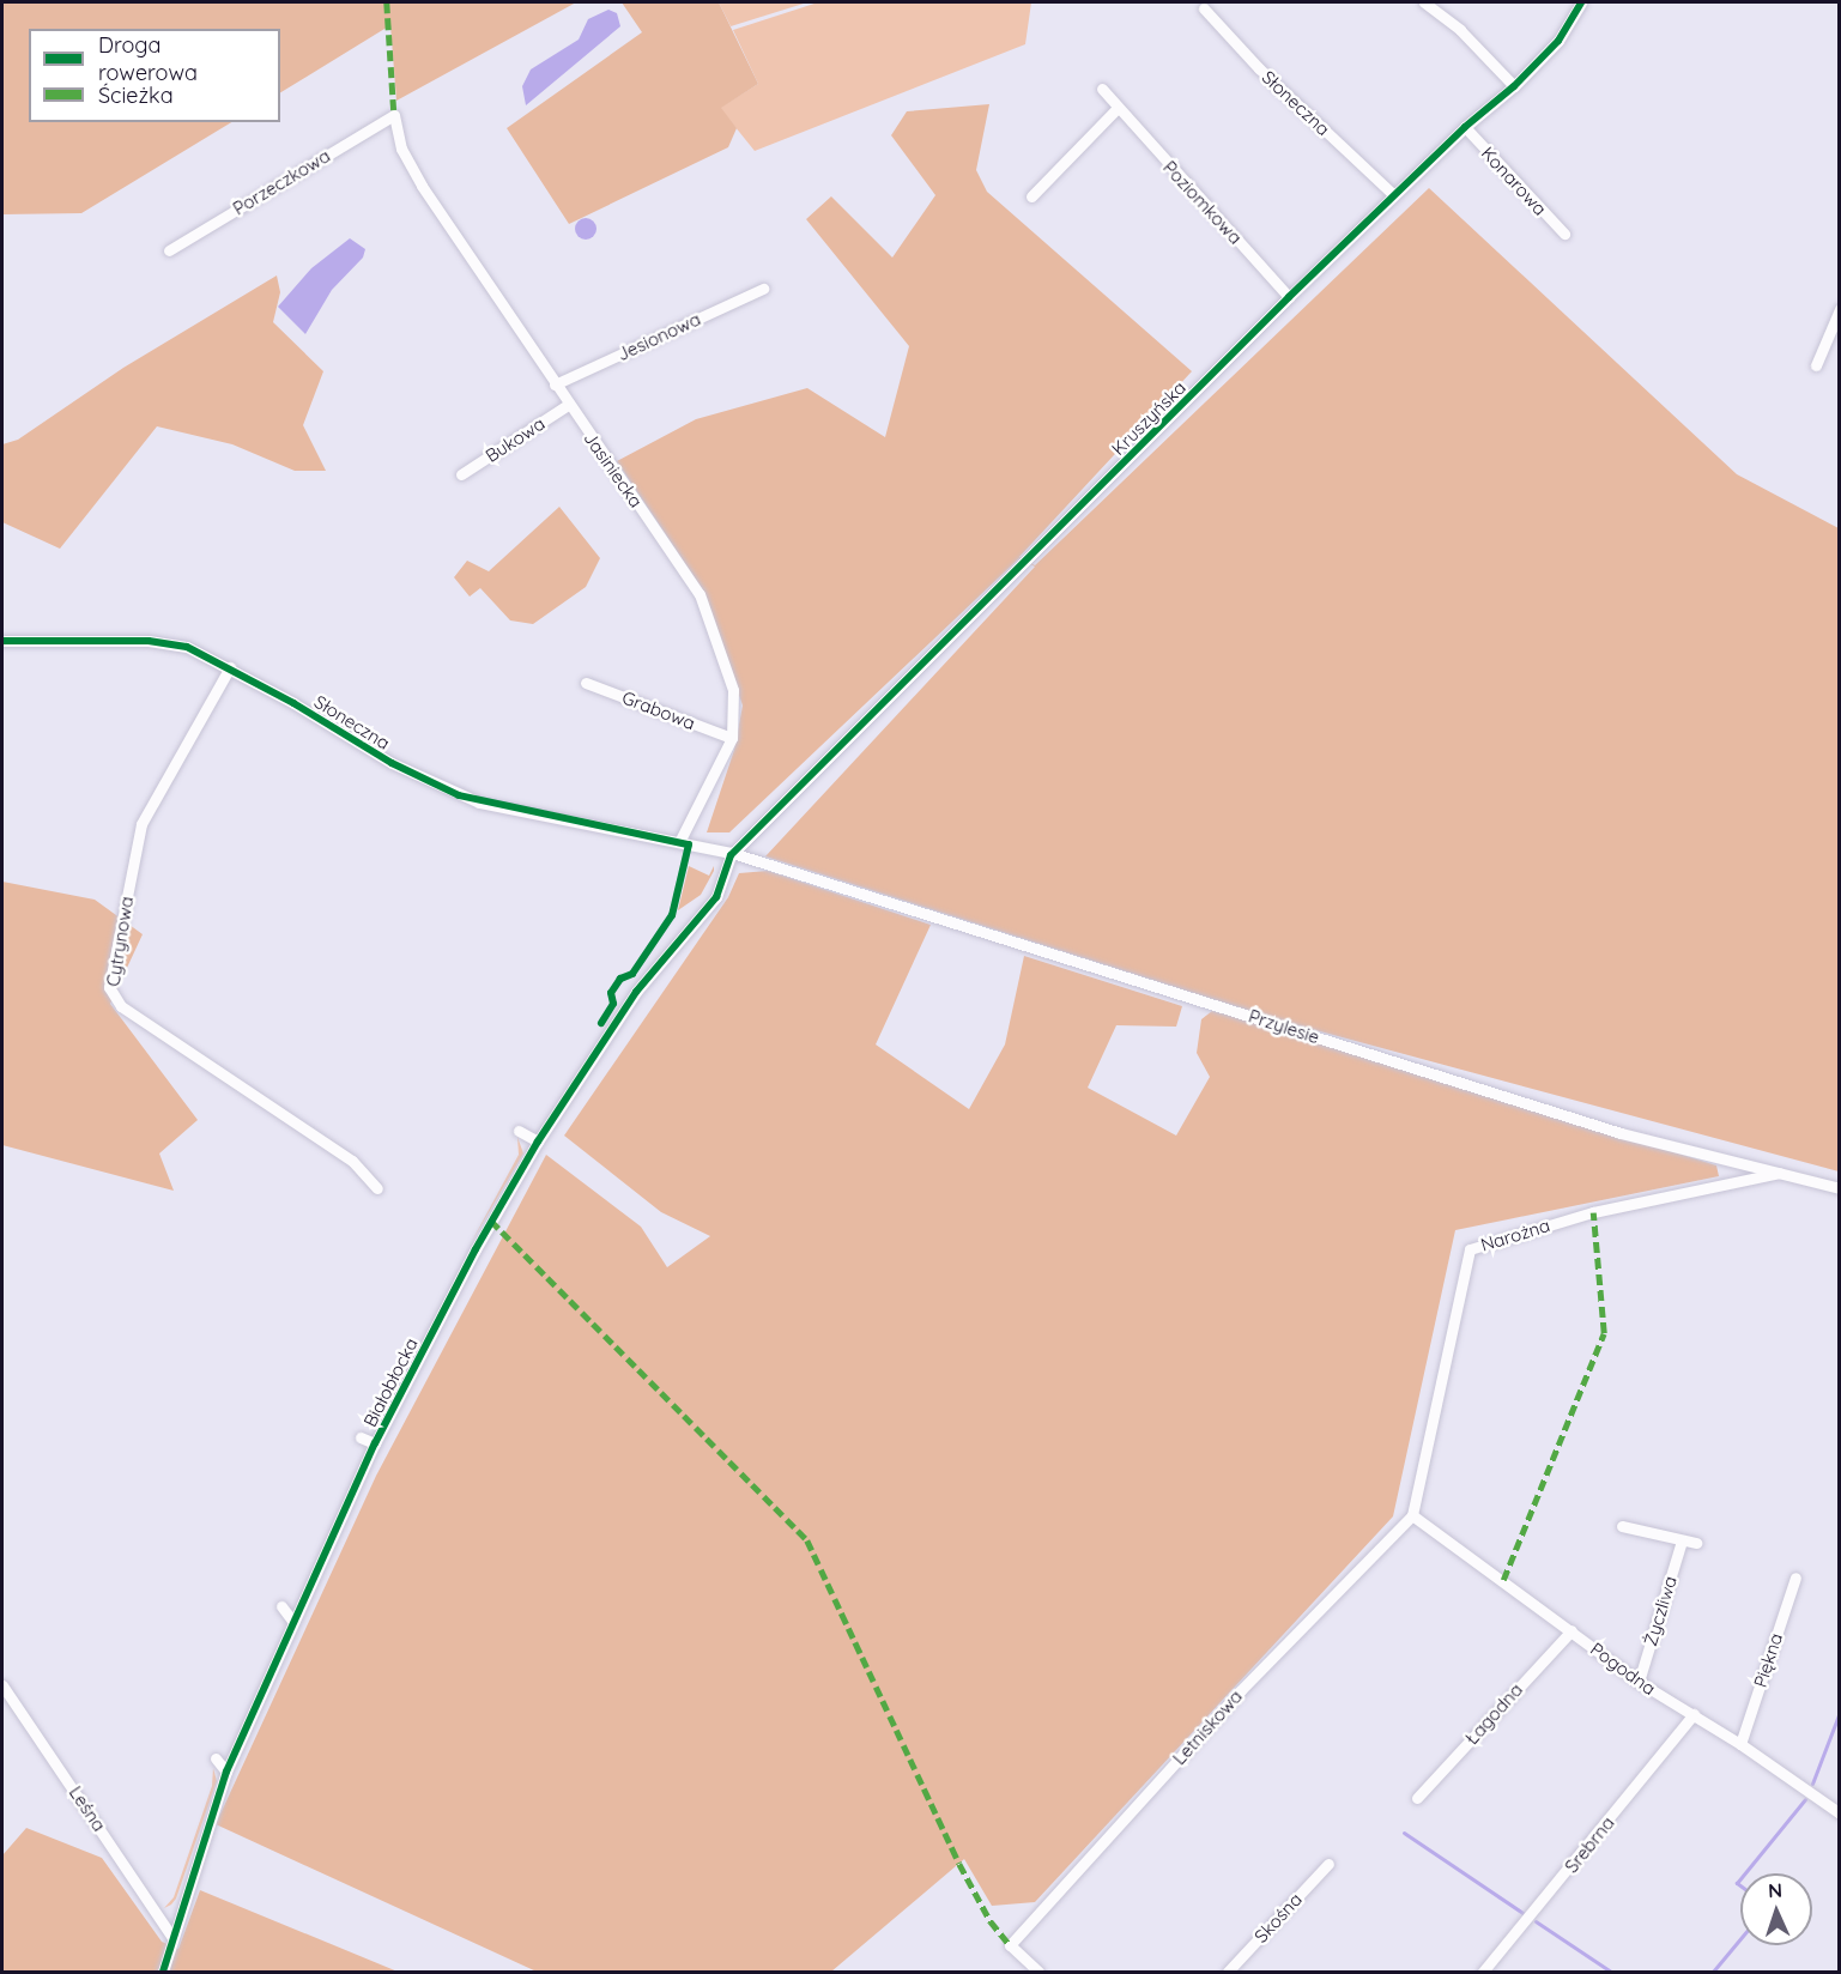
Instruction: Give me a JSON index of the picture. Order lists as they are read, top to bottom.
{
  "streets": {
    "street": [
      "Słoneczna",
      "Konarowa",
      "Porzeczkowa",
      "Poziomkowa",
      "Jesionowa",
      "Kruszyńska",
      "Bukowa",
      "Jasiniecka",
      "Grabowa",
      "Cytrynowa",
      "Przylesie",
      "Narożna",
      "Białobłocka",
      "Życzliwa",
      "Piękna",
      "Pogodna",
      "Łagodna",
      "Letniskowa",
      "Leśna",
      "Srebrna",
      "Skośna"
    ]
  },
  "crossings": [
    ["Słoneczna", "Kruszyńska"],
    ["Słoneczna", "Jasiniecka"],
    ["Słoneczna", "Cytrynowa"],
    ["Słoneczna", "Przylesie"],
    ["Słoneczna", "Białobłocka"],
    ["Konarowa", "Kruszyńska"],
    ["Porzeczkowa", "Jasiniecka"],
    ["Poziomkowa", "Kruszyńska"],
    ["Jesionowa", "Jasiniecka"],
    ["Kruszyńska", "Przylesie"],
    ["Kruszyńska", "Białobłocka"],
    ["Bukowa", "Jasiniecka"],
    ["Jasiniecka", "Grabowa"],
    ["Przylesie", "Narożna"],
    ["Przylesie", "Białobłocka"],
    ["Narożna", "Pogodna"],
    ["Narożna", "Letniskowa"],
    ["Białobłocka", "Leśna"],
    ["Życzliwa", "Pogodna"],
    ["Piękna", "Pogodna"],
    ["Pogodna", "Łagodna"],
    ["Pogodna", "Letniskowa"],
    ["Pogodna", "Srebrna"]
  ],
  "legend": ["Droga rowerowa", "Ścieżka"],
  "north": "top"
}
